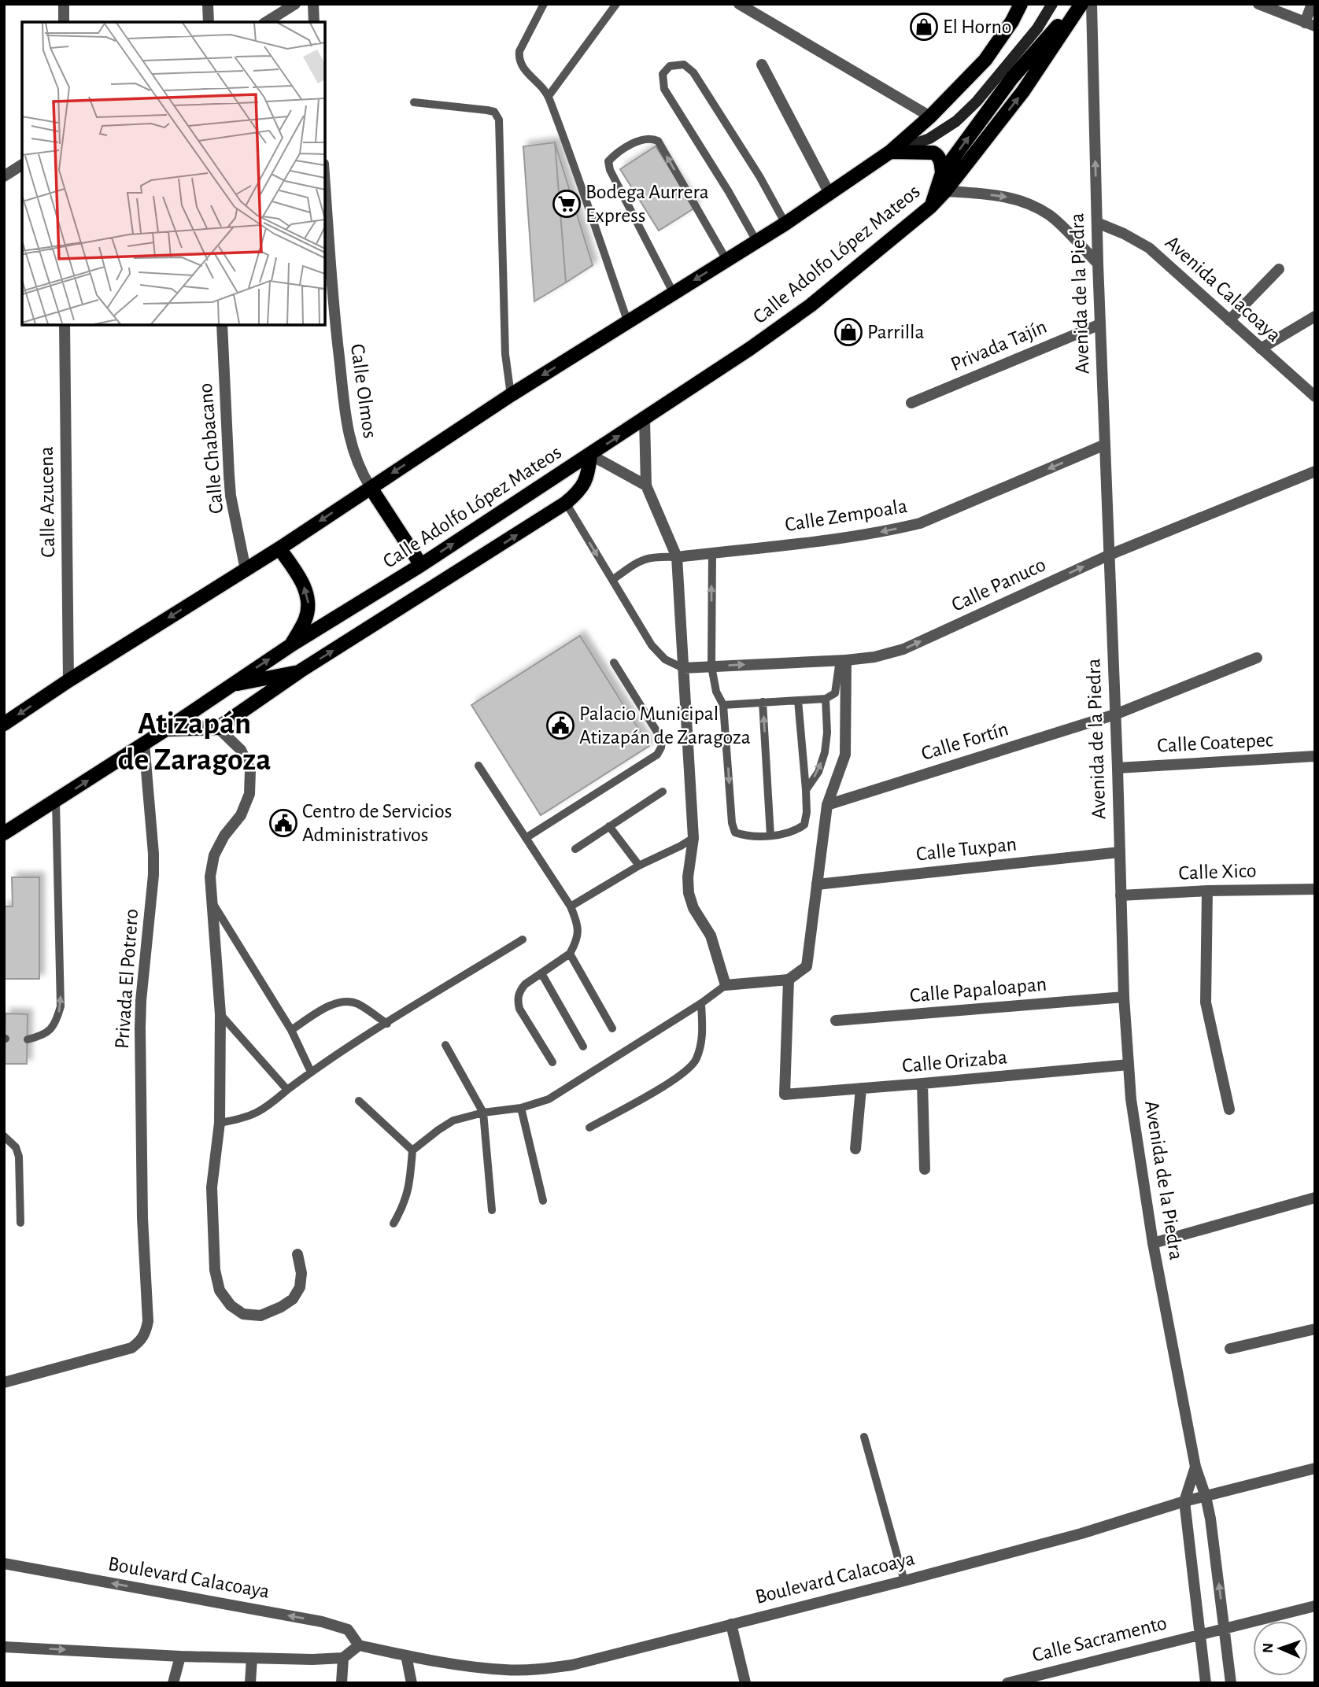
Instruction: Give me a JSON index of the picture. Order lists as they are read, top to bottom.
{
  "streets": {
    "main road": ["Calle Adolfo López Mateos"],
    "street": [
      "Avenida Calacoaya",
      "Avenida de la Piedra",
      "Privada Tajín",
      "Calle Olmos",
      "Calle Chabacano",
      "Calle Azucena",
      "Calle Zempoala",
      "Calle Panuco",
      "Calle Fortín",
      "Calle Coatepec",
      "Calle Tuxpan",
      "Calle Xico",
      "Privada El Potrero",
      "Calle Papaloapan",
      "Calle Orizaba",
      "Boulevard Calacoaya",
      "Calle Sacramento"
    ]
  },
  "crossings": [
    ["Calle Adolfo López Mateos", "Privada El Potrero"],
    ["Avenida Calacoaya", "Avenida de la Piedra"],
    ["Avenida de la Piedra", "Privada Tajín"],
    ["Avenida de la Piedra", "Calle Zempoala"],
    ["Avenida de la Piedra", "Calle Panuco"],
    ["Avenida de la Piedra", "Calle Fortín"],
    ["Avenida de la Piedra", "Calle Coatepec"],
    ["Avenida de la Piedra", "Calle Tuxpan"],
    ["Avenida de la Piedra", "Calle Xico"],
    ["Avenida de la Piedra", "Calle Papaloapan"],
    ["Avenida de la Piedra", "Calle Orizaba"],
    ["Avenida de la Piedra", "Boulevard Calacoaya"],
    ["Avenida de la Piedra", "Calle Sacramento"]
  ],
  "one_way": ["Calle Zempoala", "Calle Panuco"],
  "districts": ["Atizapán de Zaragoza"],
  "places": {
    "shop": ["El Horno", "Parrilla"],
    "supermarket": ["Bodega Aurrera Express"],
    "public building": ["Palacio Municipal Atizapán de Zaragoza", "Centro de Servicios Administrativos"]
  },
  "north": "left"
}
